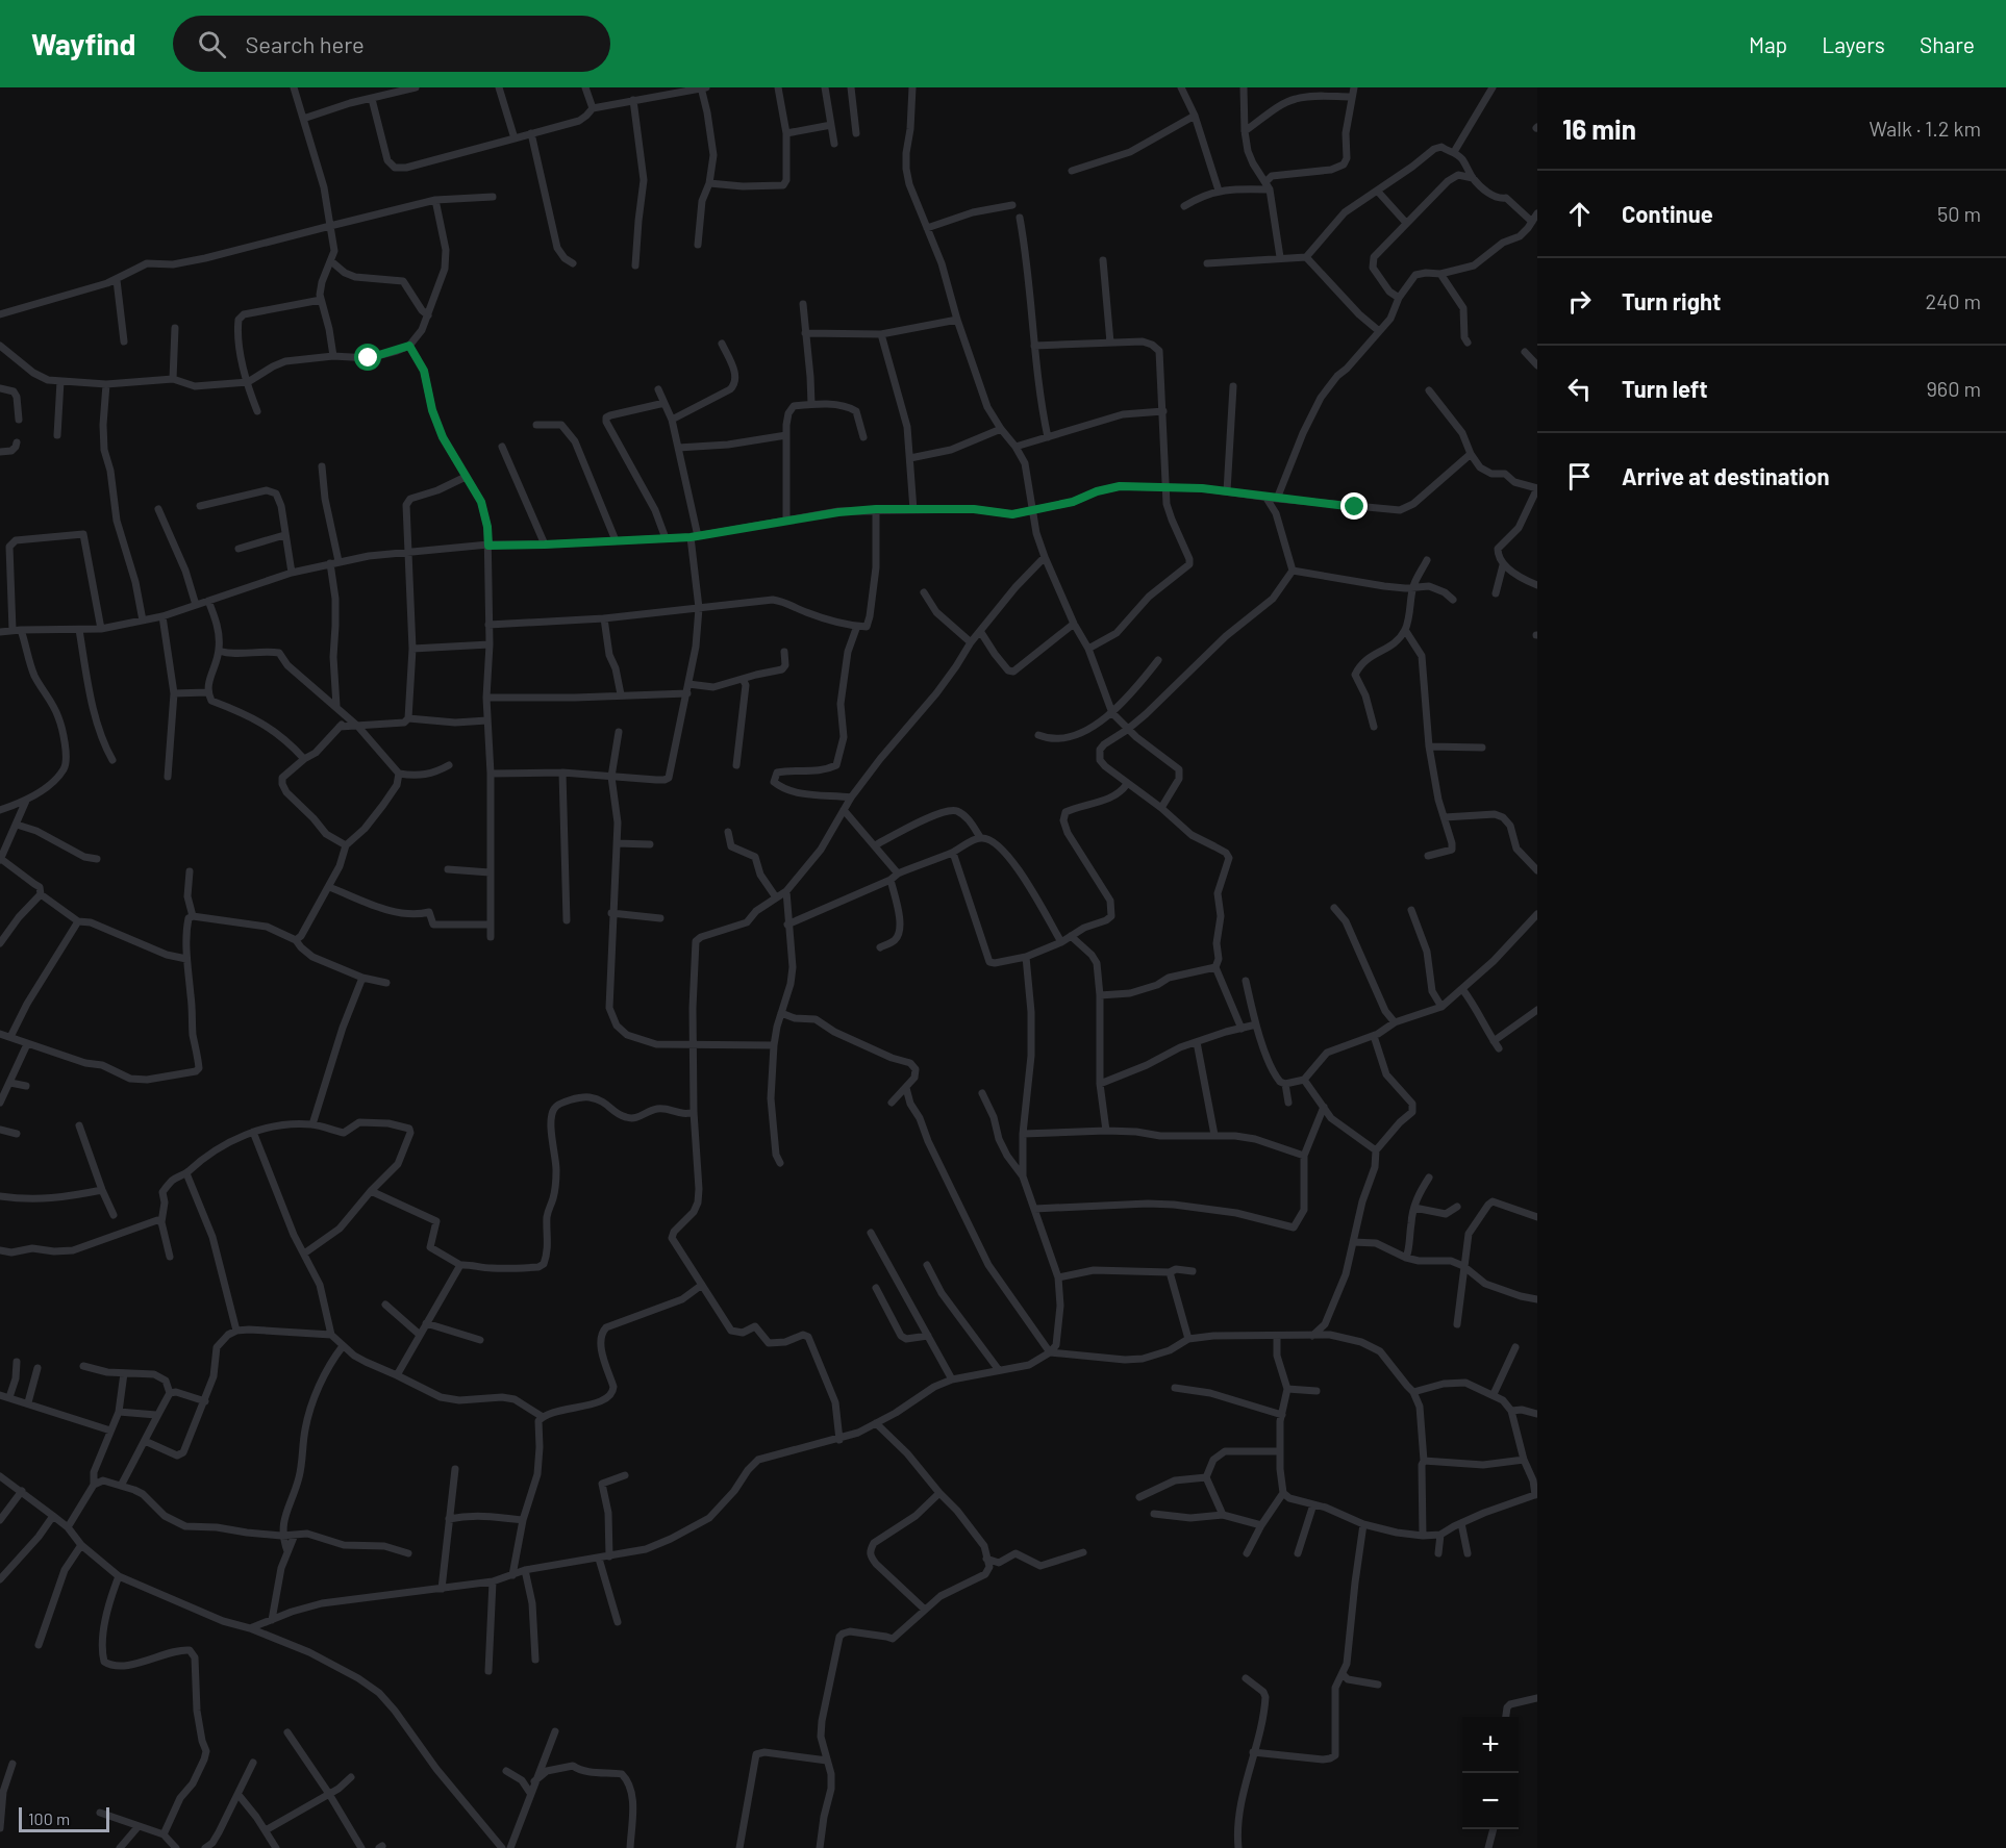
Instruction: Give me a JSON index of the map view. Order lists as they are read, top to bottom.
{
  "scale_bar": "100 m",
  "page": {
    "header": "Wayfind",
    "search": "Search here",
    "nav": ["Map", "Layers", "Share"],
    "heading": ["16 min", "Walk · 1.2 km"],
    "list": [
      ["Continue", "50 m"],
      ["Turn right", "240 m"],
      ["Turn left", "960 m"],
      "Arrive at destination"
    ],
    "map_buttons": ["+", "−"],
    "scale": "100 m"
  }
}
